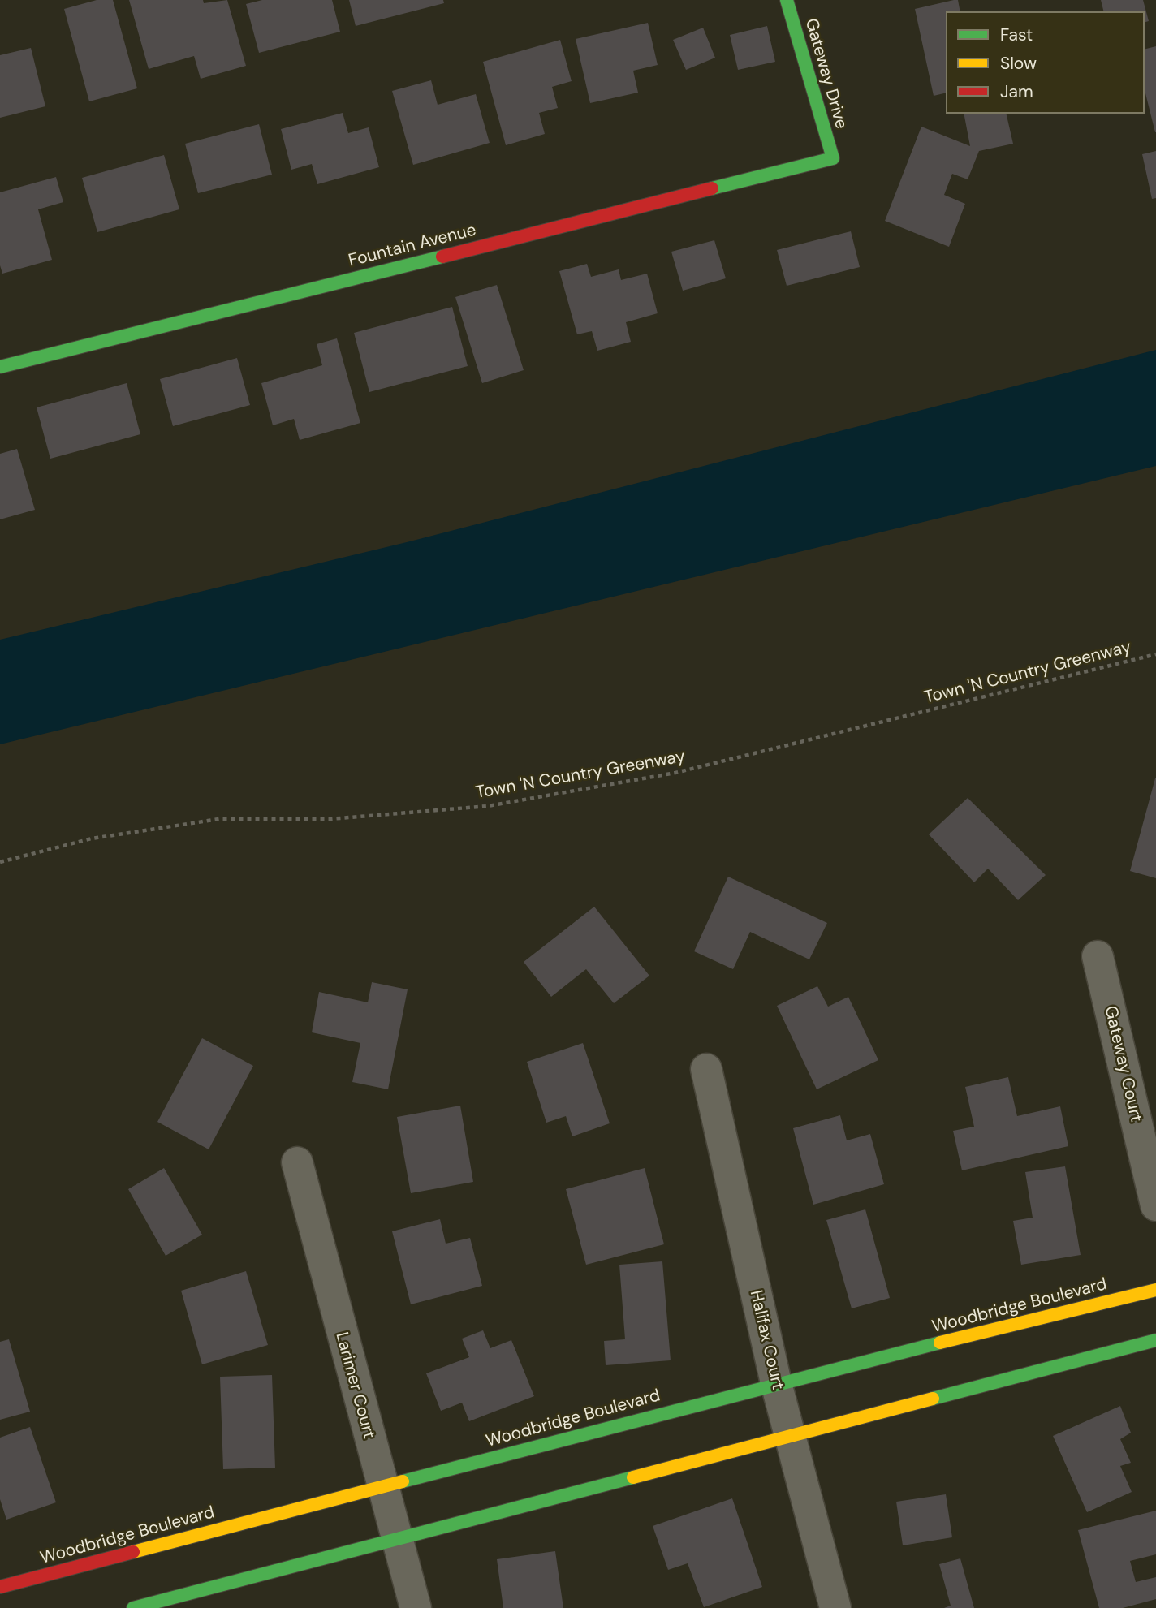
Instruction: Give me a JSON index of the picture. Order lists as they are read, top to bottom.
{
  "streets": {
    "street": [
      "Gateway Drive",
      "Fountain Avenue",
      "Gateway Court",
      "Woodbridge Boulevard",
      "Halifax Court",
      "Larimer Court"
    ],
    "path": ["Town 'N Country Greenway"]
  },
  "crossings": [
    ["Gateway Drive", "Fountain Avenue"],
    ["Woodbridge Boulevard", "Halifax Court"],
    ["Woodbridge Boulevard", "Larimer Court"]
  ],
  "legend": ["Fast", "Slow", "Jam"]
}
